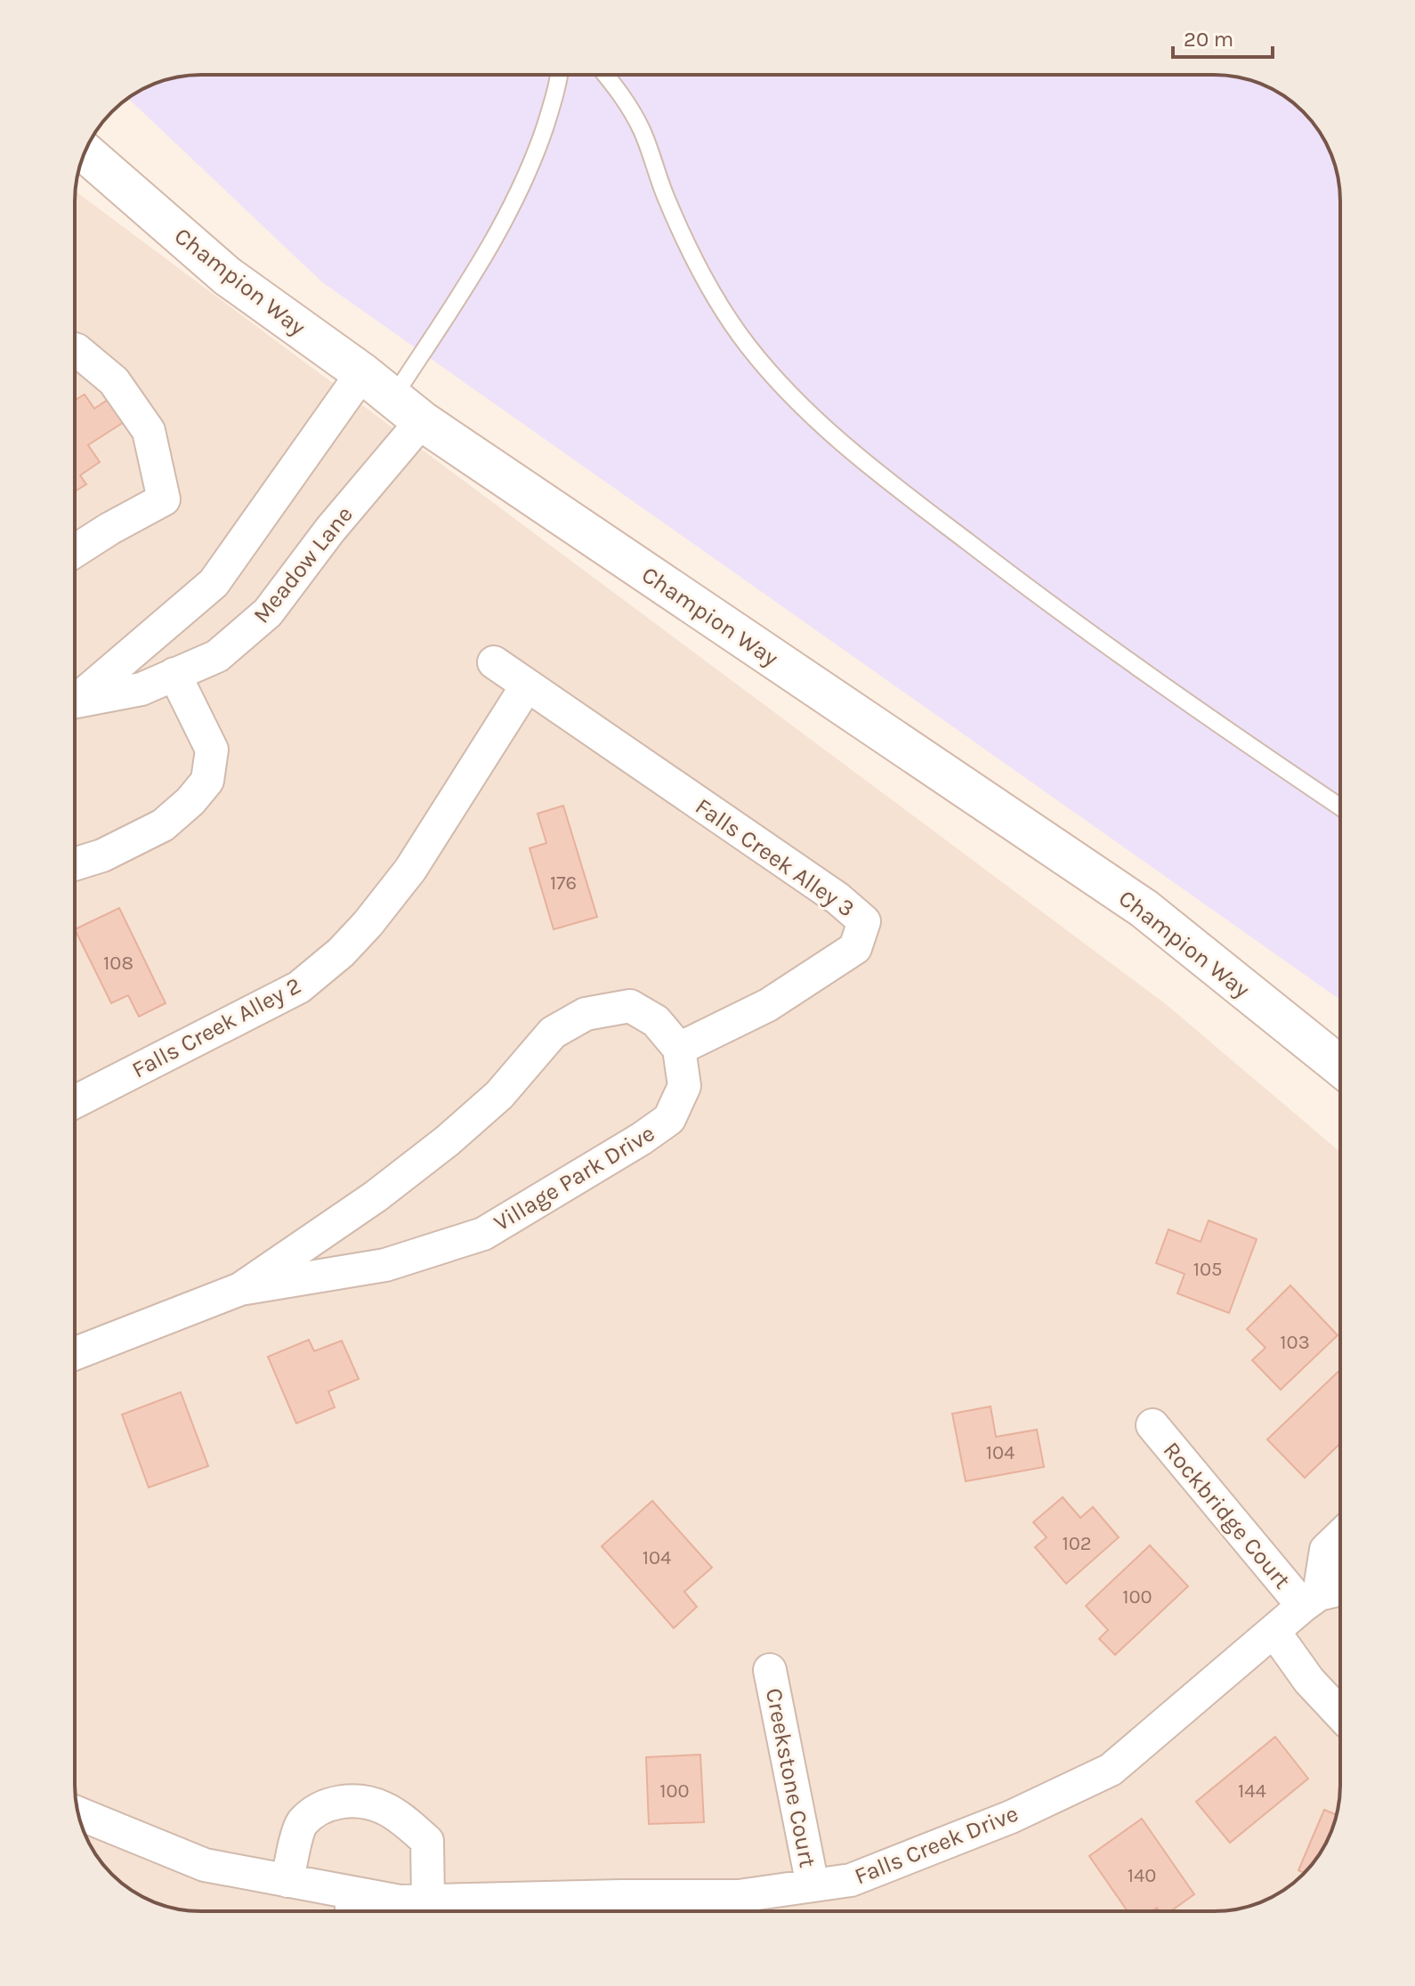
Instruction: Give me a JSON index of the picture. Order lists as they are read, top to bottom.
{
  "streets": {
    "main road": ["Champion Way"],
    "street": [
      "Meadow Lane",
      "Falls Creek Alley 3",
      "Falls Creek Alley 2",
      "Village Park Drive",
      "Rockbridge Court",
      "Creekstone Court",
      "Falls Creek Drive"
    ]
  },
  "crossings": [
    ["Champion Way", "Meadow Lane"],
    ["Falls Creek Alley 3", "Falls Creek Alley 2"],
    ["Falls Creek Alley 3", "Village Park Drive"],
    ["Rockbridge Court", "Falls Creek Drive"],
    ["Creekstone Court", "Falls Creek Drive"]
  ],
  "house_numbers": [
    "176",
    "108",
    "105",
    "103",
    "104",
    "102",
    "104",
    "100",
    "100",
    "144",
    "140"
  ],
  "scale_bar": "20 m"
}
